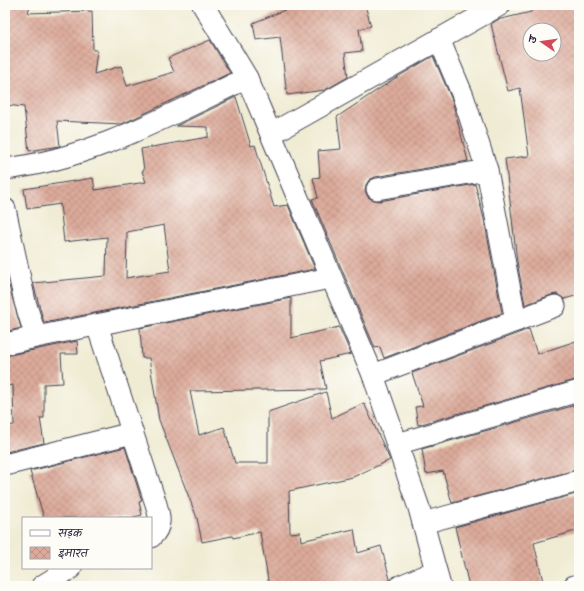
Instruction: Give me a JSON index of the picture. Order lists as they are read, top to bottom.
{
  "legend": ["सड़क", "इमारत"],
  "north": "left"
}
